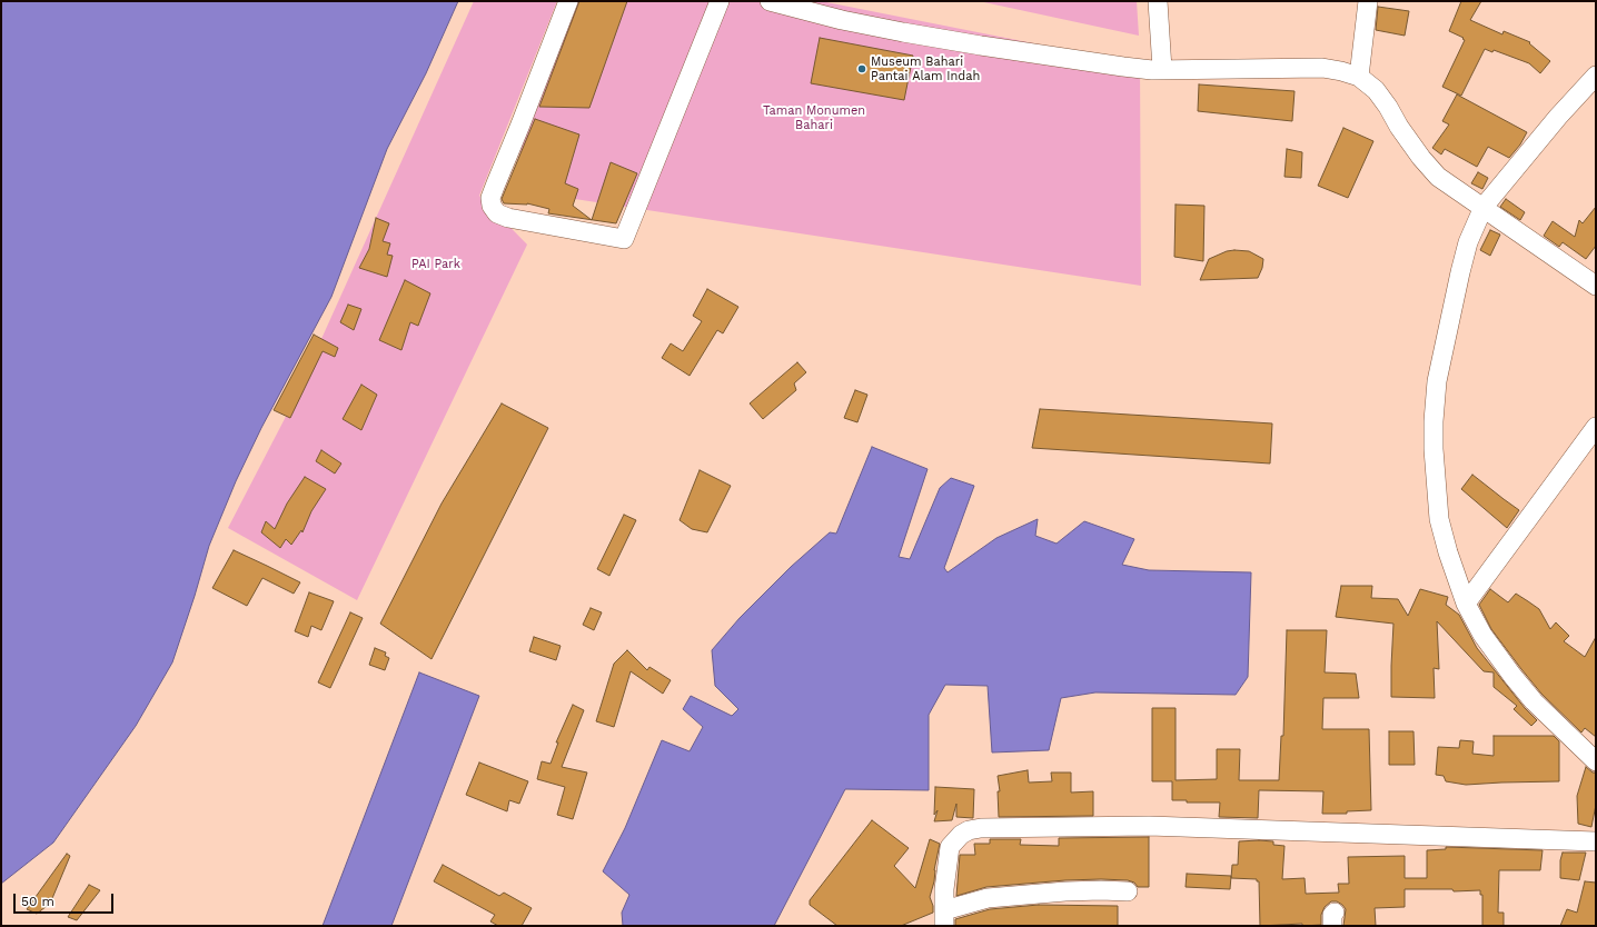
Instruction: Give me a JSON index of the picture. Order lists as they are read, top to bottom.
{
  "parks": ["Taman Monumen Bahari", "PAI Park"],
  "places": ["Museum Bahari Pantai Alam Indah"],
  "scale_bar": "50 m"
}
